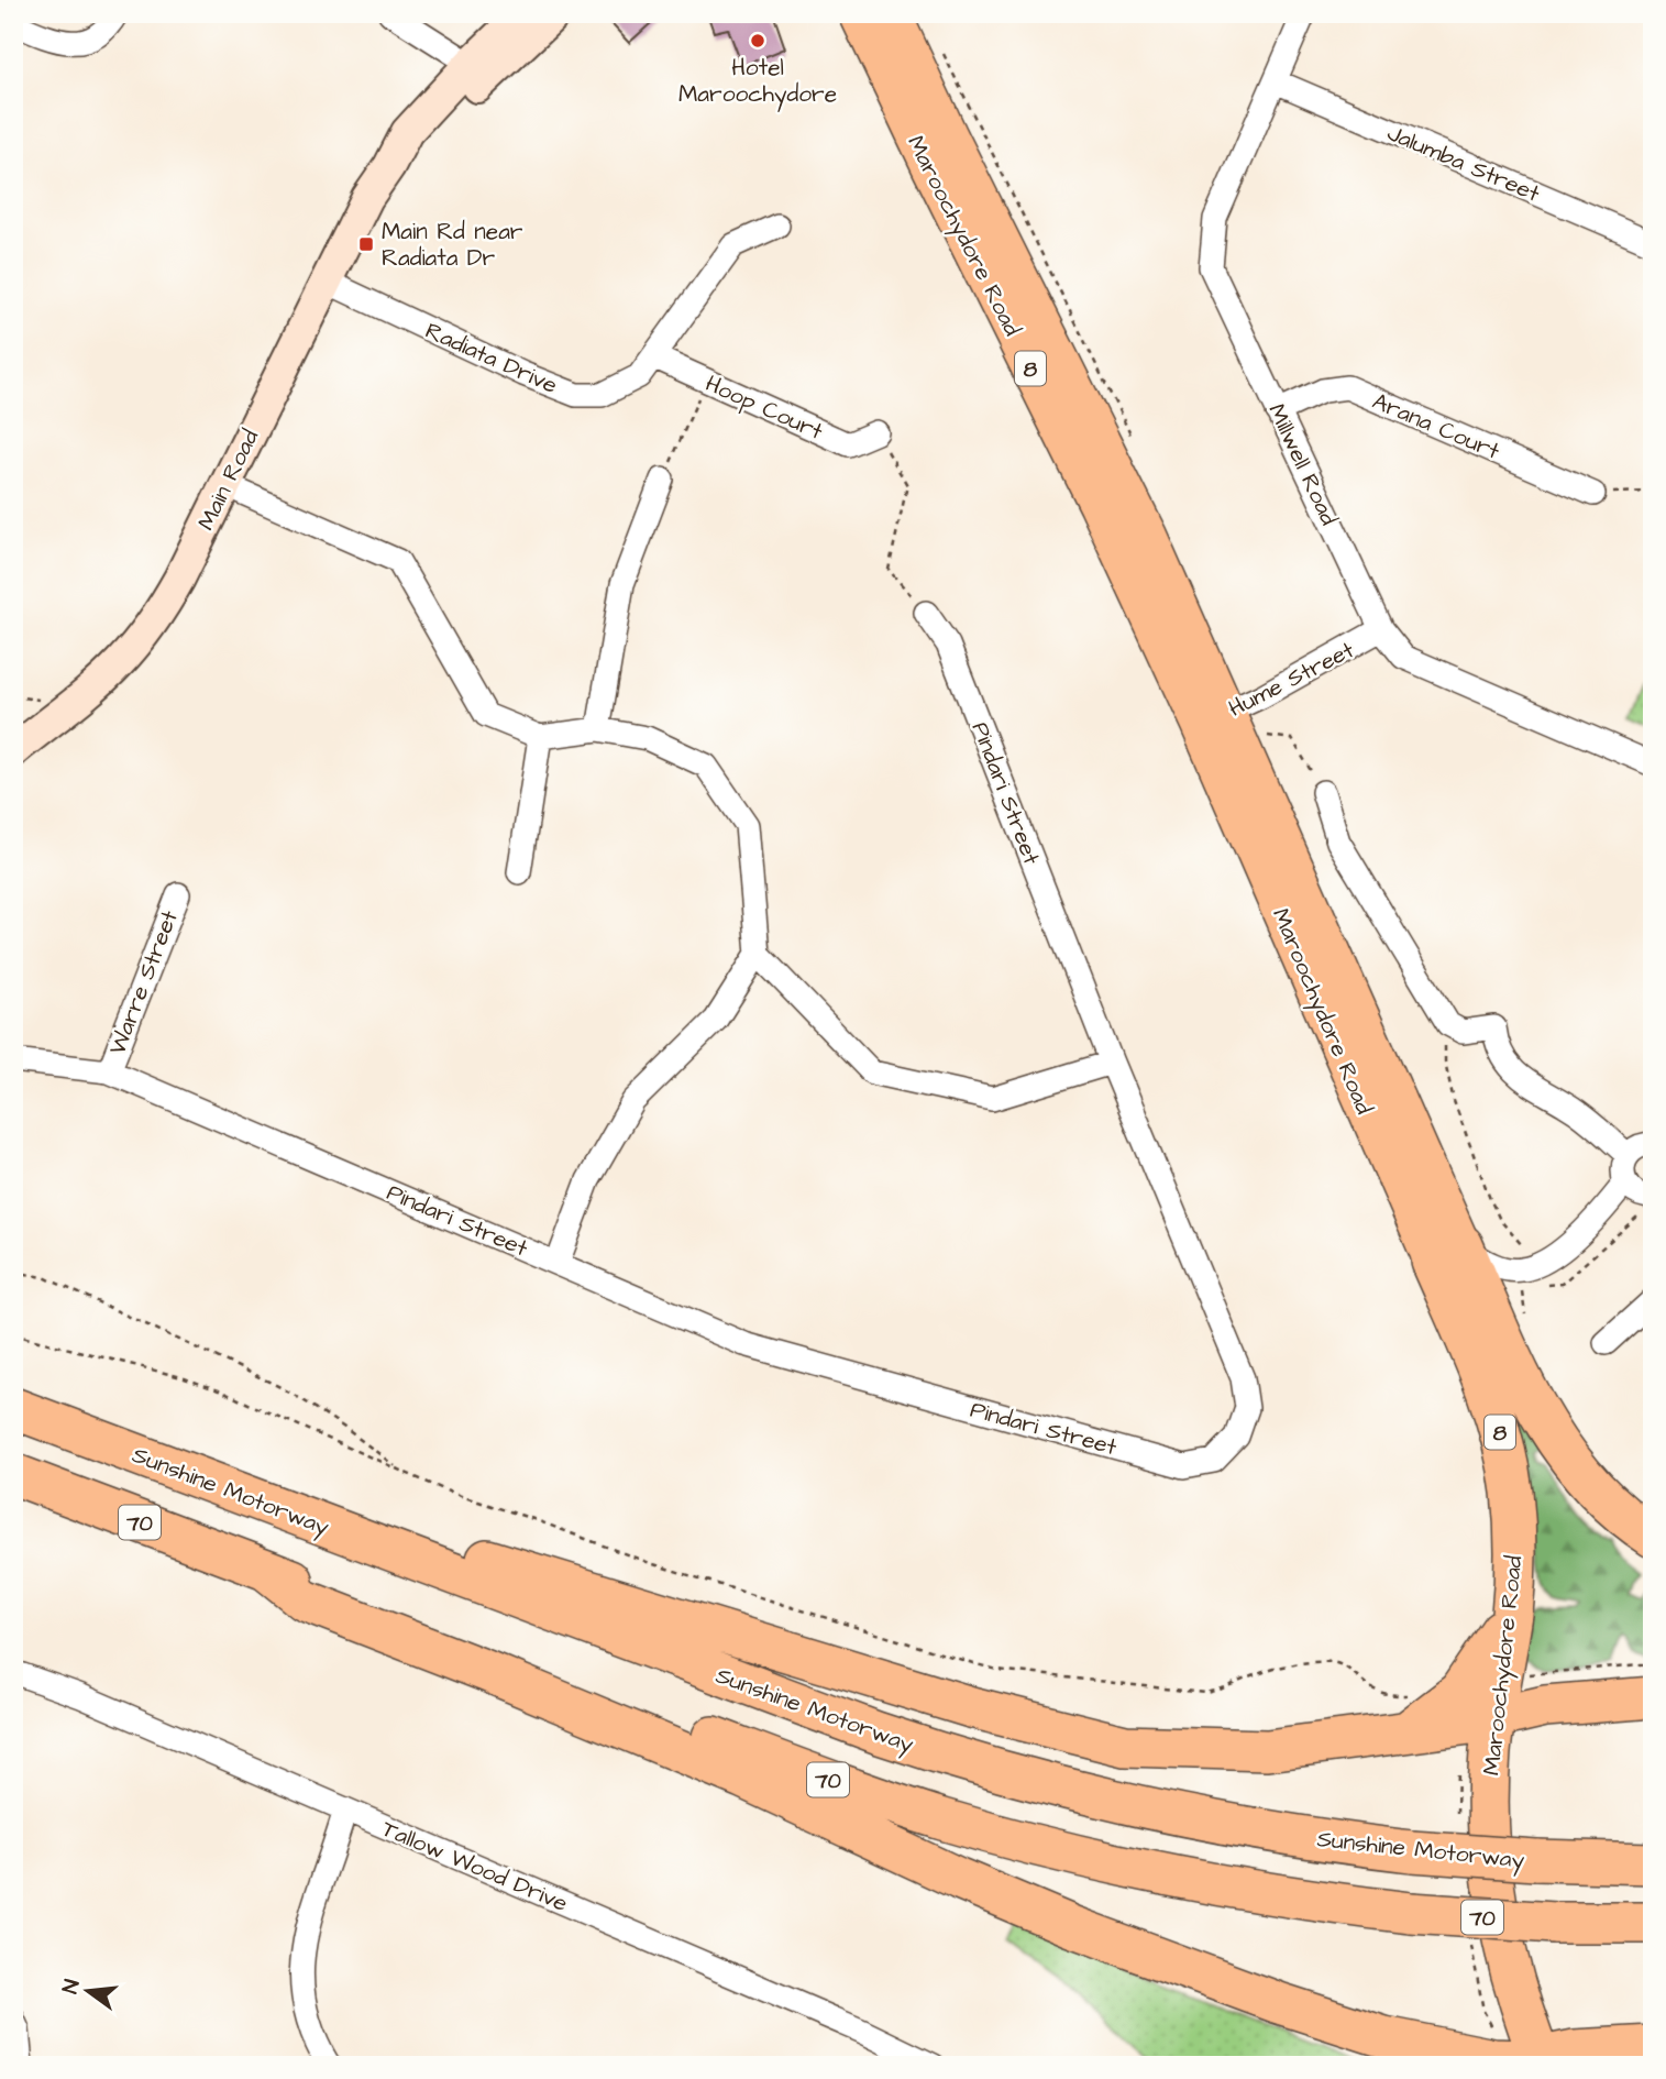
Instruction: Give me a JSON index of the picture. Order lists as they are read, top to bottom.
{
  "streets": {
    "highway": [
      "Maroochydore Road",
      "8",
      "Sunshine Motorway",
      "70"
    ],
    "main road": ["Main Road"],
    "street": [
      "Jalumba Street",
      "Radiata Drive",
      "Hoop Court",
      "Arana Court",
      "Millwell Road",
      "Hume Street",
      "Pindari Street",
      "Warre Street",
      "Tallow Wood Drive"
    ]
  },
  "crossings": [
    ["Jalumba Street", "Millwell Road"],
    ["Maroochydore Road", "Hume Street"],
    ["Radiata Drive", "Hoop Court"],
    ["Radiata Drive", "Main Road"],
    ["Arana Court", "Millwell Road"],
    ["Millwell Road", "Hume Street"],
    ["Pindari Street", "Warre Street"]
  ],
  "places": {
    "other": ["Hotel Maroochydore"],
    "transit": ["Main Rd near Radiata Dr"]
  },
  "north": "left"
}
